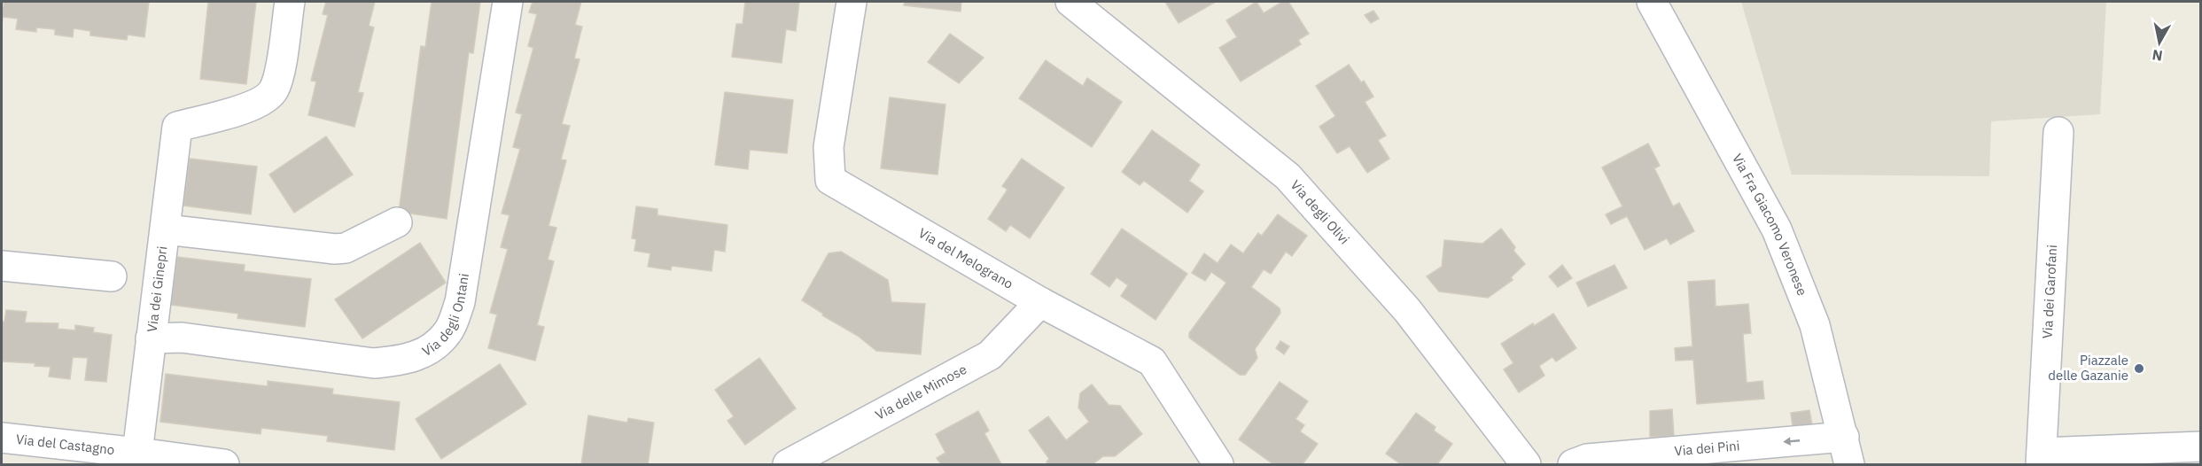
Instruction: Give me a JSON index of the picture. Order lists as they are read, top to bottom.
{
  "streets": {
    "street": [
      "Via degli Olivi",
      "Via Fra Giacomo Veronese",
      "Via del Melograno",
      "Via dei Ginepri",
      "Via dei Garofani",
      "Via degli Ontani",
      "Via delle Mimose",
      "Via del Castagno",
      "Via dei Pini"
    ]
  },
  "crossings": [
    ["Via Fra Giacomo Veronese", "Via dei Pini"],
    ["Via del Melograno", "Via delle Mimose"],
    ["Via dei Ginepri", "Via degli Ontani"],
    ["Via dei Ginepri", "Via del Castagno"]
  ],
  "one_way": ["Via dei Pini"],
  "places": ["Piazzale delle Gazanie"],
  "north": "bottom"
}
